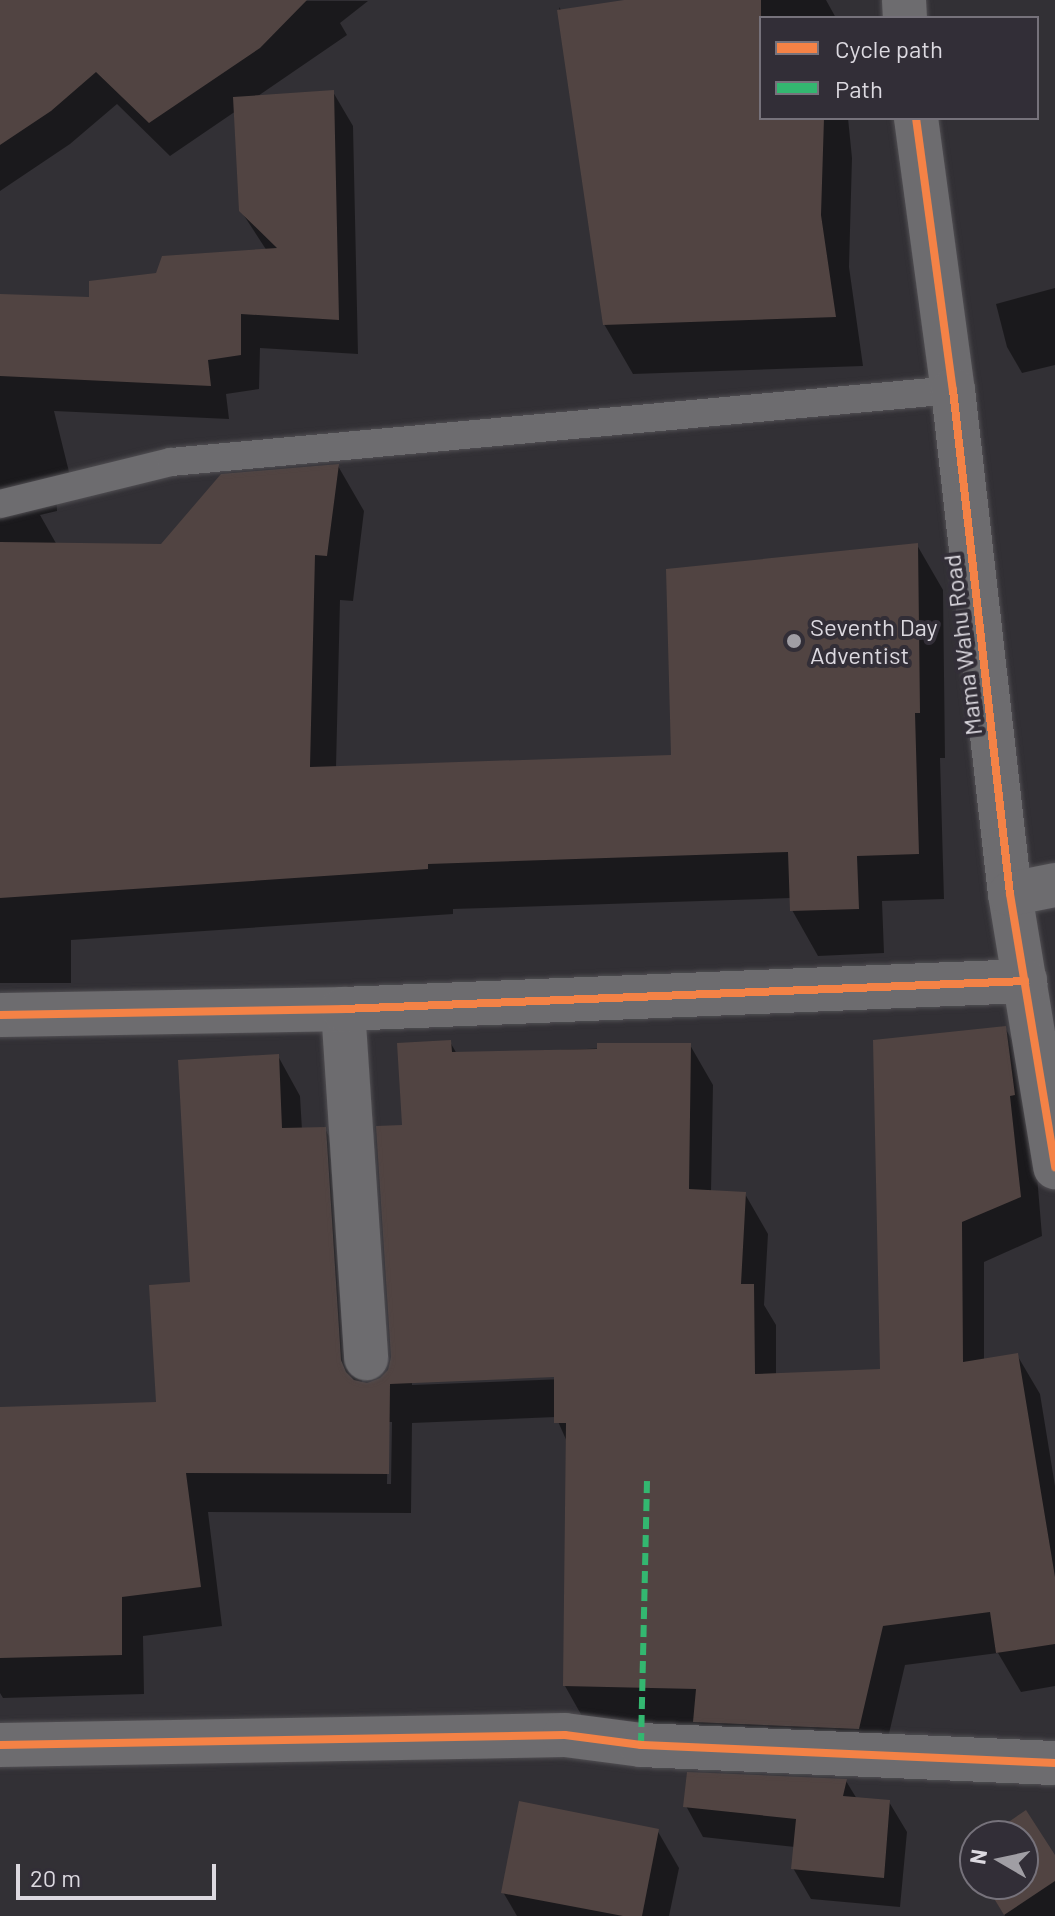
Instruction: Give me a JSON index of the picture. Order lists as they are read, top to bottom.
{
  "streets": {
    "street": ["Mama Wahu Road"]
  },
  "places": ["Seventh Day Adventist"],
  "legend": ["Cycle path", "Path"],
  "scale_bar": "20 m",
  "north": "left"
}
